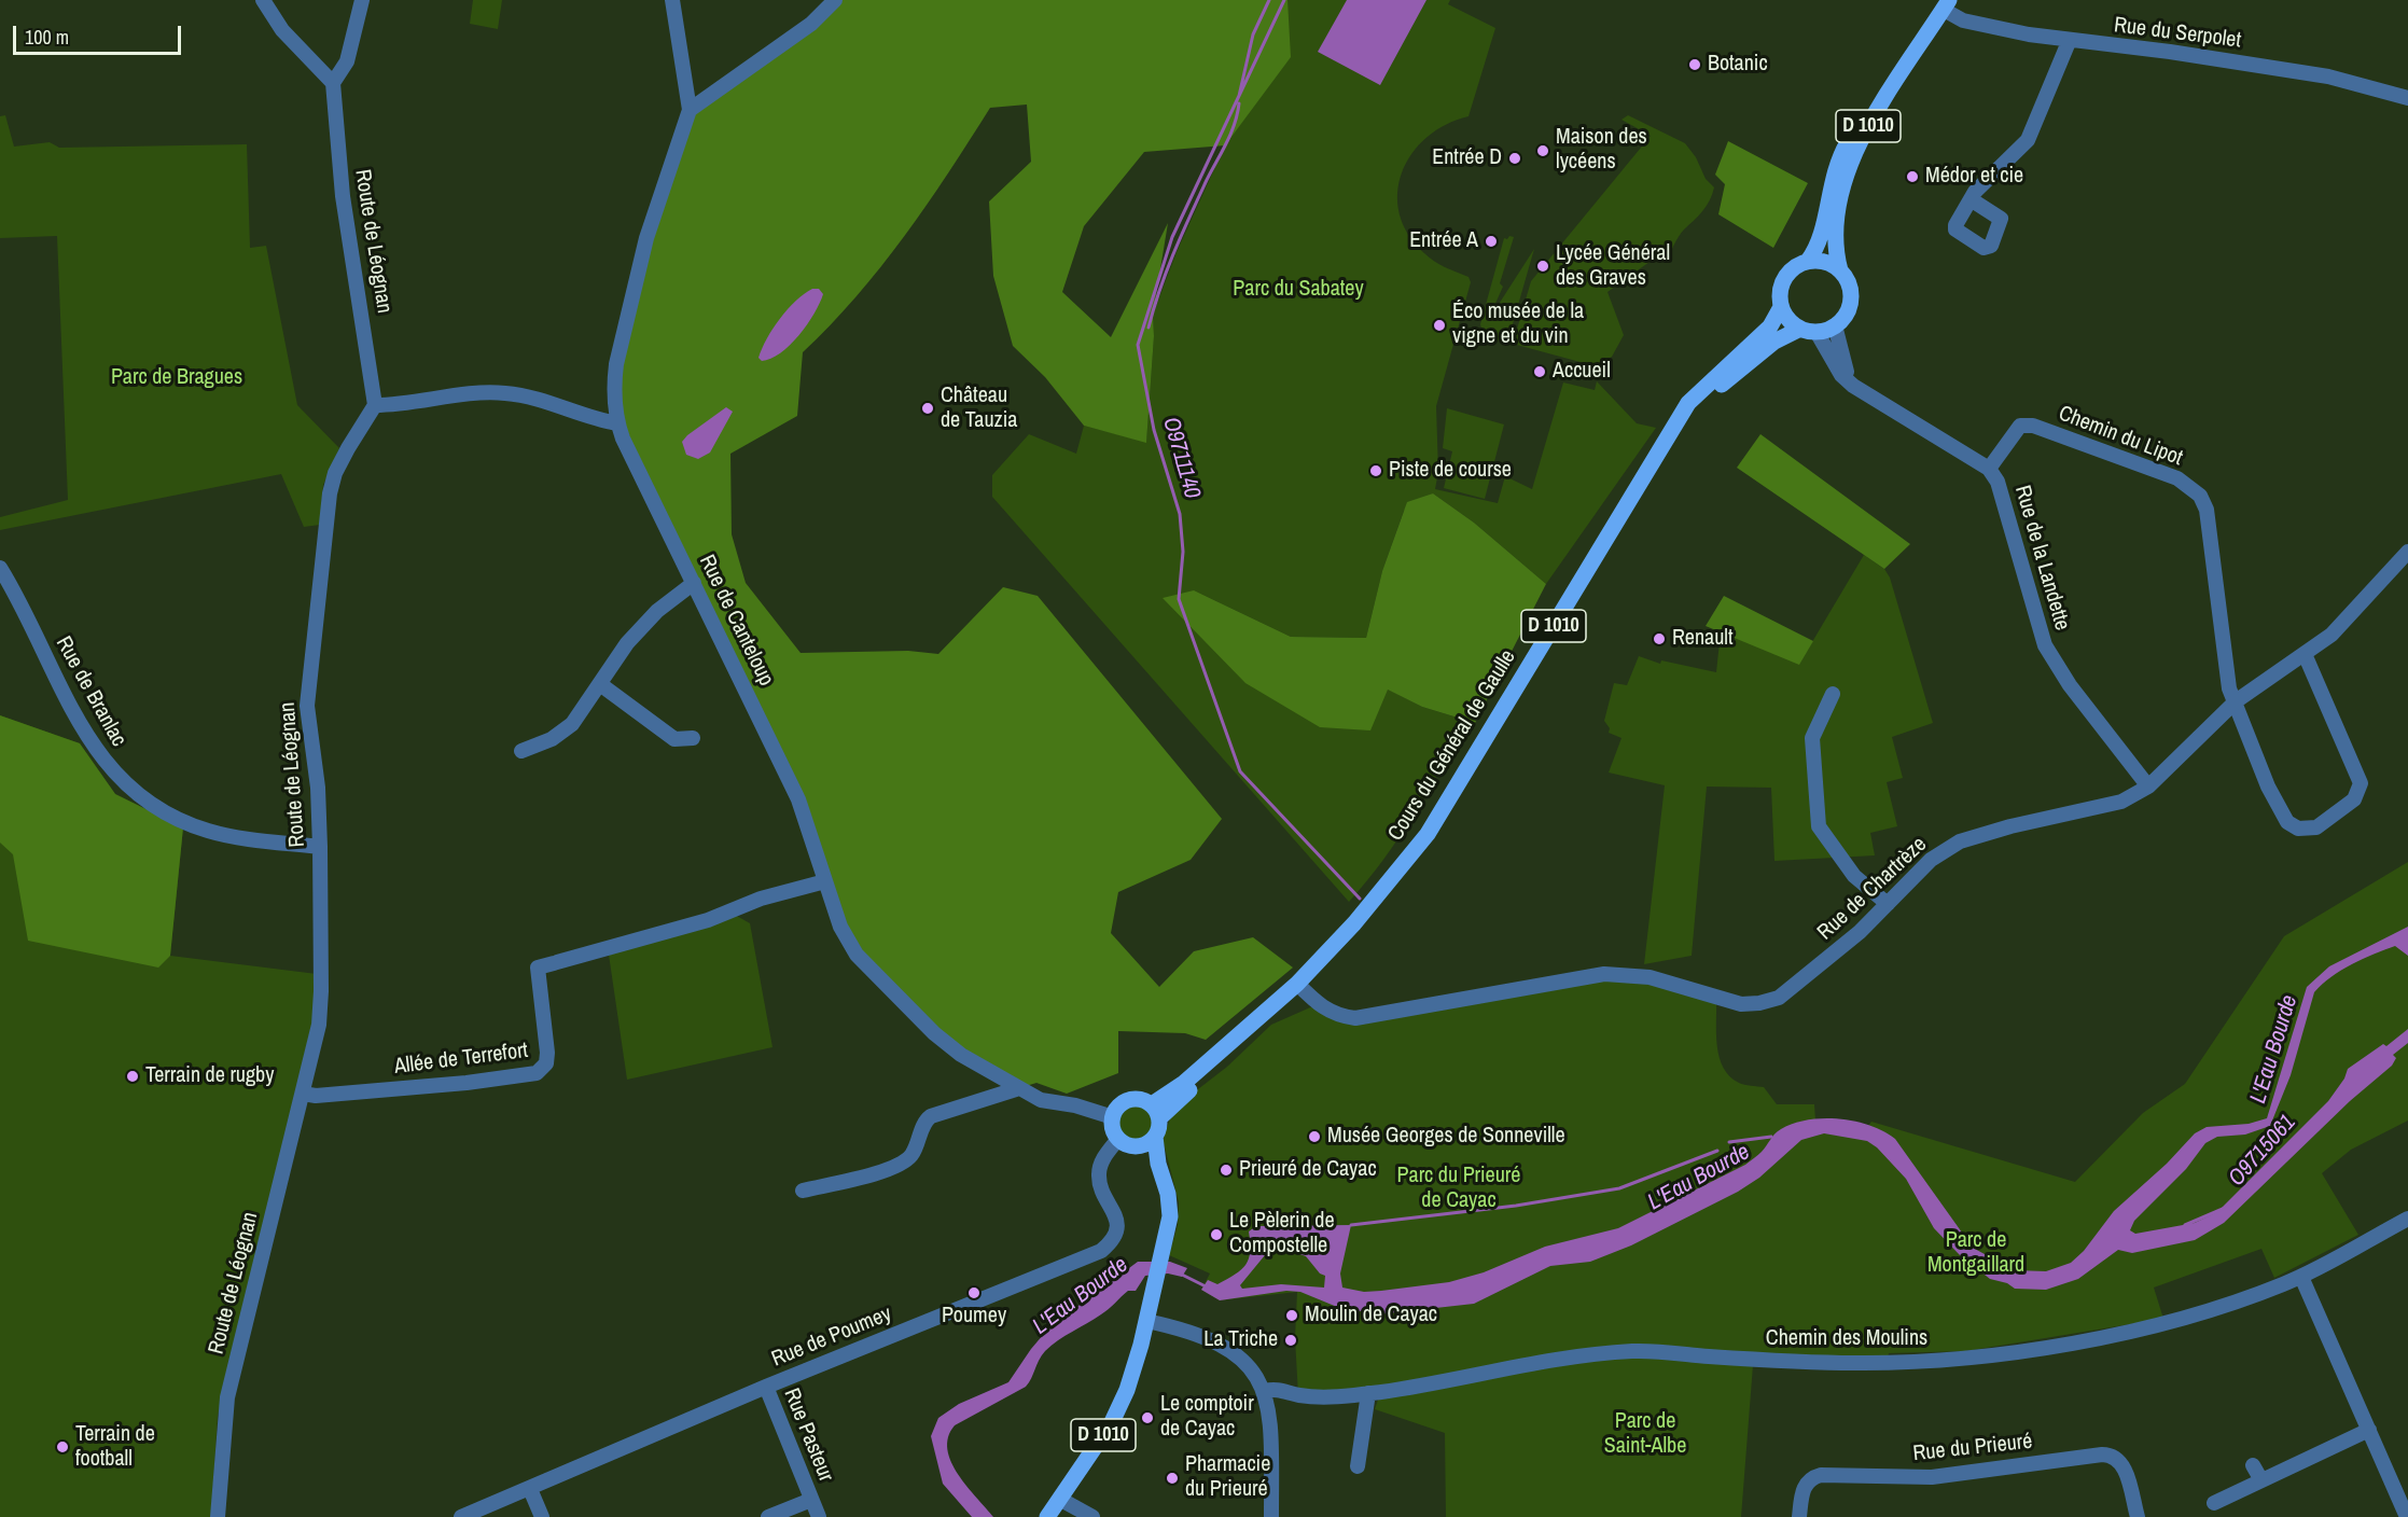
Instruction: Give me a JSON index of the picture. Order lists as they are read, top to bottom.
{
  "streets": {
    "main road": ["D 1010", "Cours du Général de Gaulle"],
    "street": [
      "Rue du Serpolet",
      "Route de Léognan",
      "Chemin du Lipot",
      "Rue de la Landette",
      "Rue de Canteloup",
      "Rue de Branlac",
      "Rue de Chartrèze",
      "Allée de Terrefort",
      "Rue de Poumey",
      "Chemin des Moulins",
      "Rue Pasteur",
      "Rue du Prieuré"
    ]
  },
  "crossings": [
    ["Rue du Serpolet", "D 1010"],
    ["D 1010", "Rue de la Landette"],
    ["D 1010", "Rue de Canteloup"],
    ["D 1010", "Cours du Général de Gaulle"],
    ["D 1010", "Rue de Chartrèze"],
    ["D 1010", "Rue de Poumey"],
    ["Route de Léognan", "Rue de Branlac"],
    ["Route de Léognan", "Allée de Terrefort"],
    ["Chemin du Lipot", "Rue de la Landette"],
    ["Chemin du Lipot", "Rue de Chartrèze"],
    ["Rue de la Landette", "Cours du Général de Gaulle"],
    ["Rue de la Landette", "Rue de Chartrèze"],
    ["Rue de Canteloup", "Allée de Terrefort"],
    ["Rue de Canteloup", "Rue de Poumey"],
    ["Cours du Général de Gaulle", "Rue de Chartrèze"],
    ["Rue de Poumey", "Rue Pasteur"]
  ],
  "water": ["O9711140", "L'Eau Bourde", "O9715061"],
  "parks": [
    "Parc du Sabatey",
    "Parc de Bragues",
    "Parc du Prieuré de Cayac",
    "Parc de Montgaillard",
    "Parc de Saint-Albe"
  ],
  "places": [
    "Botanic",
    "Maison des lycéens",
    "Entrée D",
    "Médor et cie",
    "Entrée A",
    "Lycée Général des Graves",
    "Éco musée de la vigne et du vin",
    "Accueil",
    "Château de Tauzia",
    "Piste de course",
    "Renault",
    "Terrain de rugby",
    "Musée Georges de Sonneville",
    "Prieuré de Cayac",
    "Le Pèlerin de Compostelle",
    "Poumey",
    "Moulin de Cayac",
    "La Triche",
    "Le comptoir de Cayac",
    "Terrain de football",
    "Pharmacie du Prieuré"
  ],
  "scale_bar": "100 m"
}
